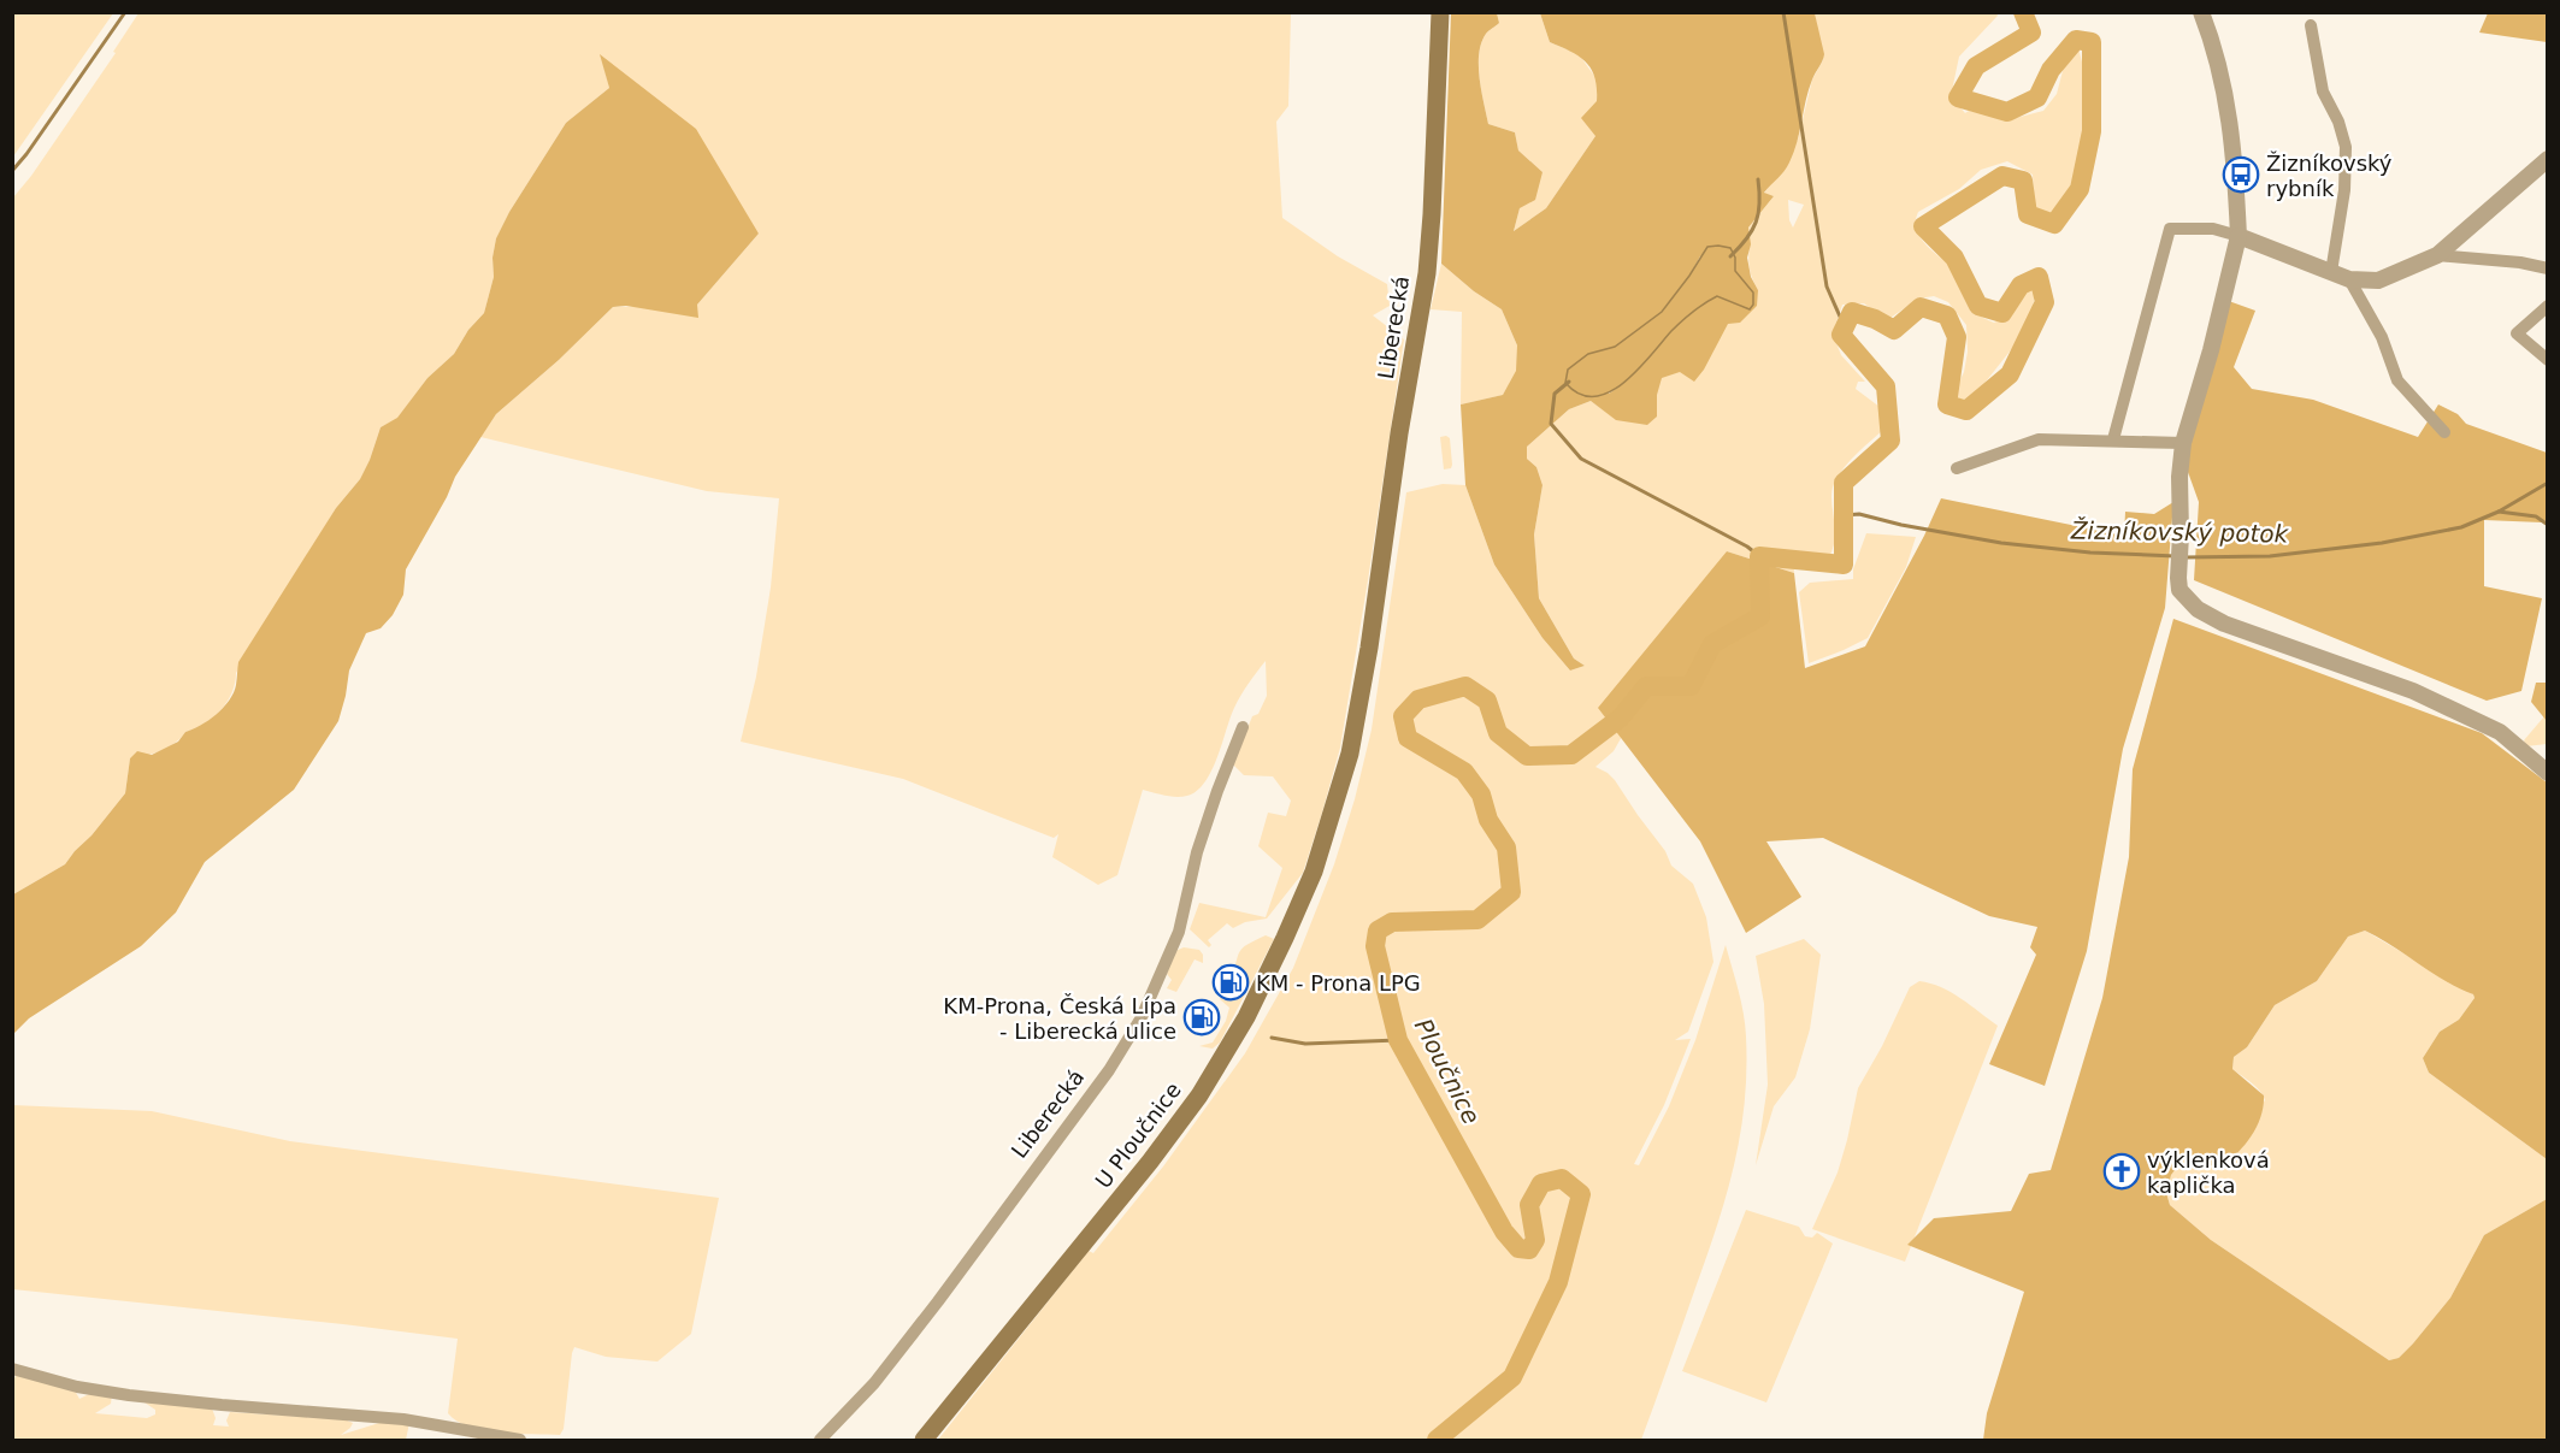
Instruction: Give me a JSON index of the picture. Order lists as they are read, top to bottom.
{
  "streets": {
    "main road": ["Liberecká", "U Ploučnice"]
  },
  "crossings": [
    ["Liberecká", "U Ploučnice"]
  ],
  "water": ["Žizníkovský potok", "Ploučnice"],
  "places": {
    "bus stop": ["Žizníkovský rybník"],
    "fuel station": ["KM - Prona LPG", "KM-Prona, Česká Lípa - Liberecká ulice"],
    "church": ["výklenková kaplička"]
  }
}
